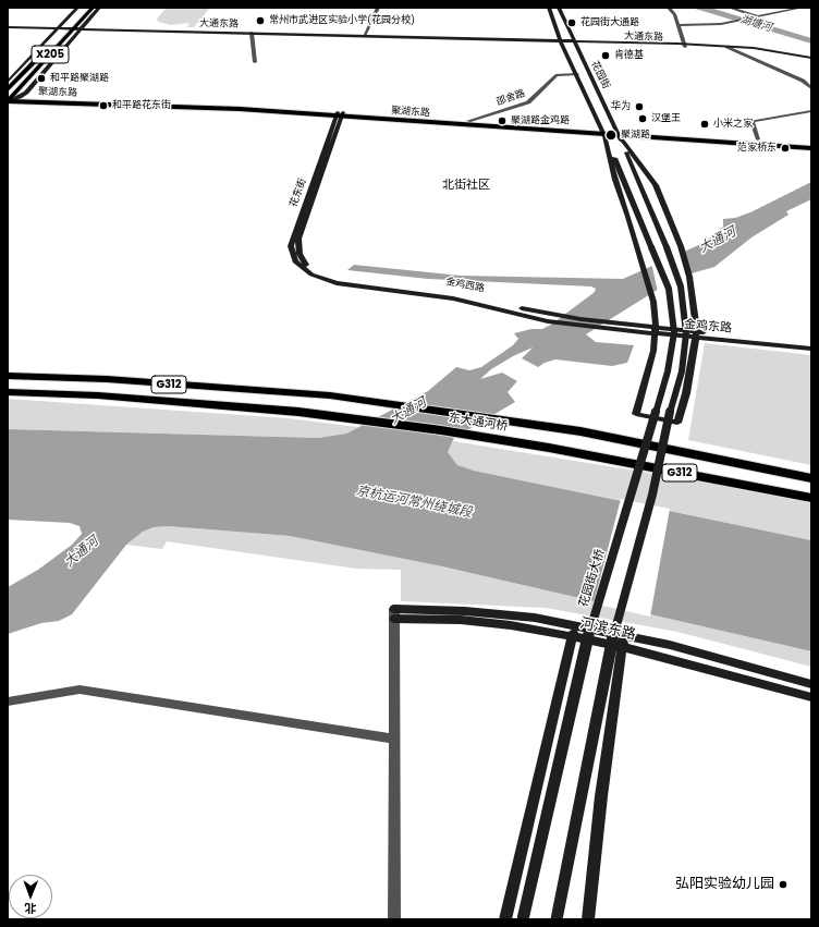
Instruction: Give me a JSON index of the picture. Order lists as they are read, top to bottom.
{
  "streets": {
    "highway": ["G312", "东大通河桥"],
    "main road": [
      "大通东路",
      "X205",
      "花园街",
      "聚湖东路",
      "花东街",
      "金鸡西路",
      "金鸡东路",
      "花园街大桥",
      "河滨东路"
    ],
    "street": ["邵舍路"]
  },
  "crossings": [
    ["大通东路", "X205"],
    ["大通东路", "花园街"],
    ["X205", "聚湖东路"],
    ["花园街", "聚湖东路"],
    ["花园街", "邵舍路"],
    ["花园街", "花园街大桥"],
    ["聚湖东路", "邵舍路"],
    ["聚湖东路", "花东街"],
    ["花东街", "金鸡西路"],
    ["金鸡西路", "金鸡东路"]
  ],
  "districts": ["北街社区"],
  "water": ["湖塘河", "大通河", "京杭运河常州绕城段"],
  "places": [
    "常州市武进区实验小学(花园分校)",
    "花园街大通路",
    "肯德基",
    "和平路聚湖路",
    "和平路花东街",
    "华为",
    "汉堡王",
    "聚湖路金鸡路",
    "小米之家",
    "聚湖路",
    "范家桥东",
    "弘阳实验幼儿园"
  ],
  "north": "bottom"
}
